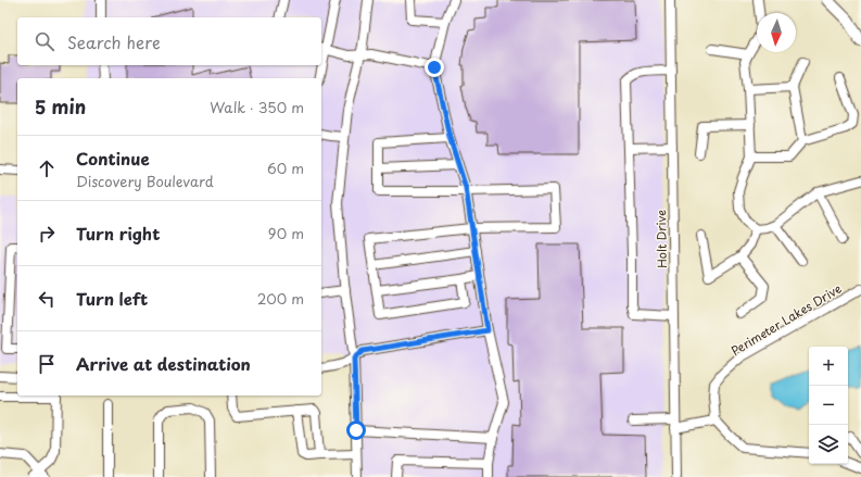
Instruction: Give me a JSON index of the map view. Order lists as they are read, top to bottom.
{
  "streets": {
    "street": ["Holt Drive", "Perimeter Lakes Drive"]
  },
  "north": "bottom",
  "page": {
    "search": "Search here",
    "heading": ["5 min", "Walk · 350 m"],
    "list": [
      ["Continue", "Discovery Boulevard", "60 m"],
      ["Turn right", "90 m"],
      ["Turn left", "200 m"],
      "Arrive at destination"
    ],
    "map_buttons": ["+", "−"]
  }
}
